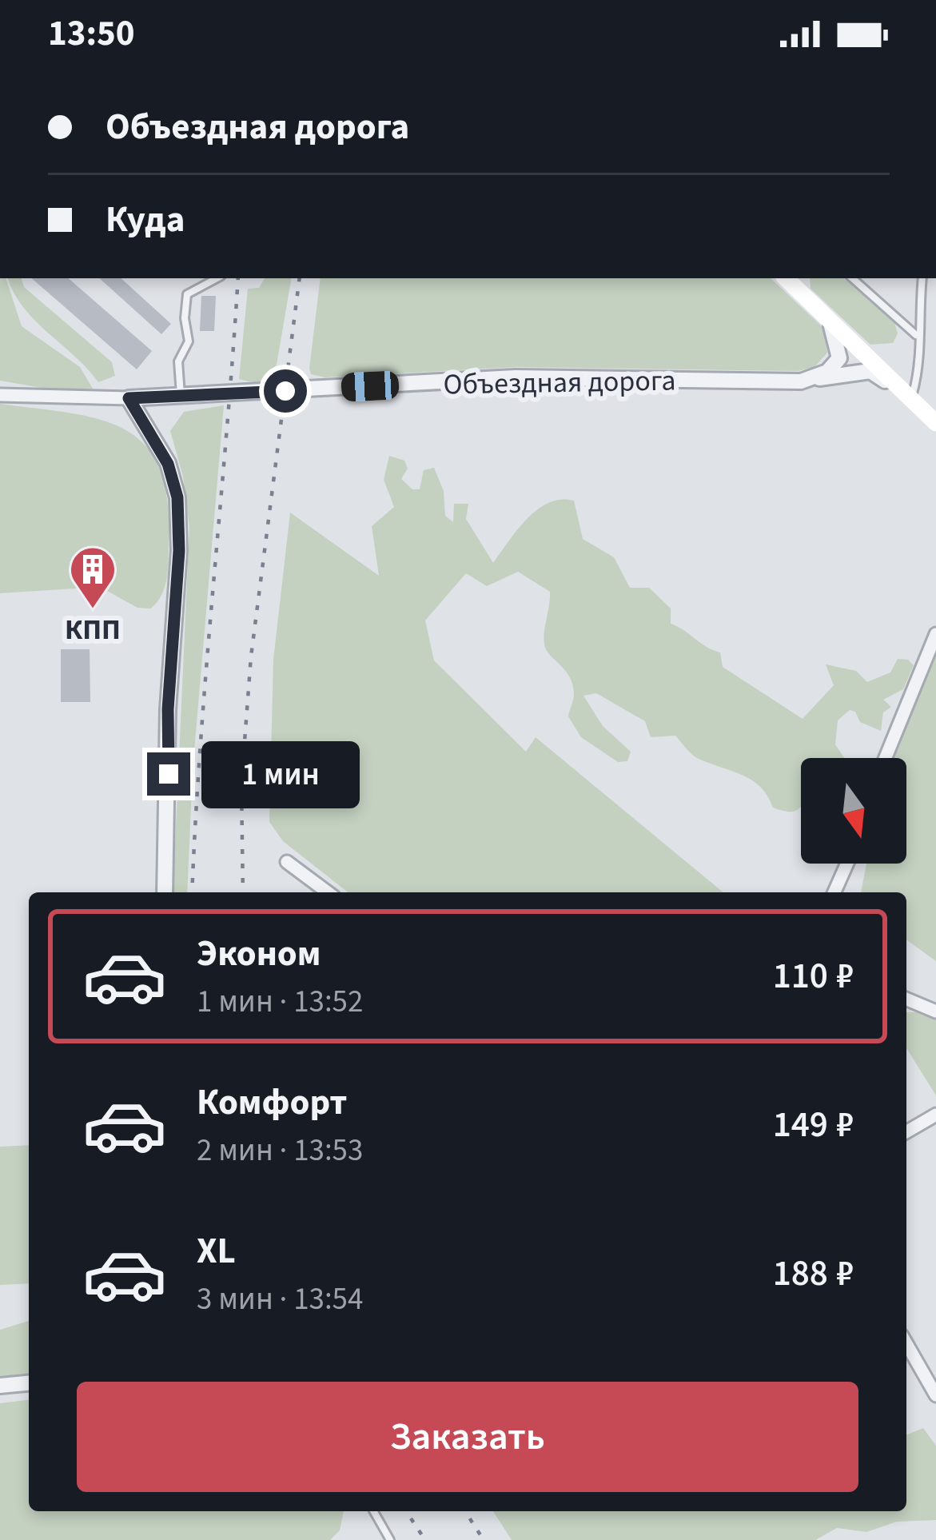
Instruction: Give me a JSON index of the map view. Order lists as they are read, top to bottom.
{
  "streets": {
    "street": ["Объездная дорога"]
  },
  "places": {
    "building": ["КПП"]
  },
  "north": "bottom",
  "page": {
    "status": "13:50",
    "banner": ["Объездная дорога", "Куда"],
    "bubble": "1 мин",
    "list": [
      {
        "name": "Эконом",
        "note": "1 мин · 13:52",
        "value": "110 ₽"
      },
      {
        "name": "Комфорт",
        "note": "2 мин · 13:53",
        "value": "149 ₽"
      },
      {
        "name": "XL",
        "note": "3 мин · 13:54",
        "value": "188 ₽"
      }
    ],
    "buttons": "Заказать"
  }
}
